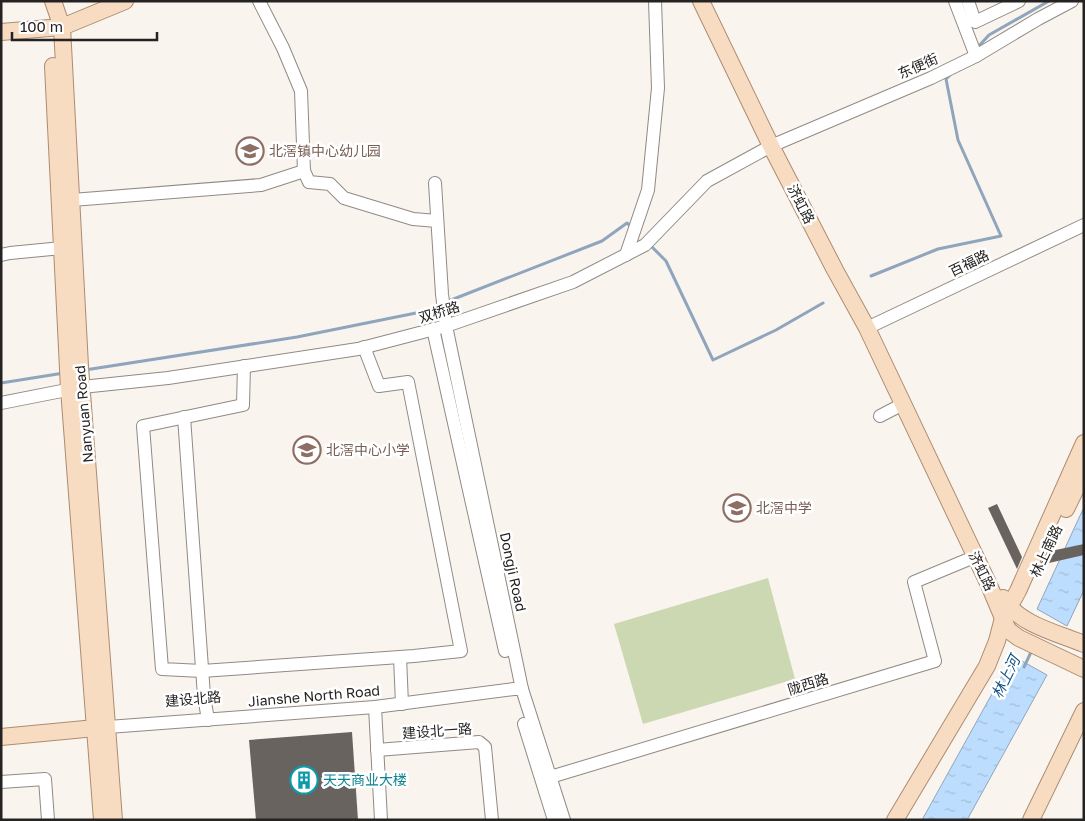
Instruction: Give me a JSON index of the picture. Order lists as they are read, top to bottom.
{
  "streets": {
    "main road": ["济虹路", "Nanyuan Road", "林上南路"],
    "street": [
      "东便街",
      "百福路",
      "双桥路",
      "Dongji Road",
      "陇西路",
      "Jianshe North Road",
      "建设北路",
      "建设北一路"
    ]
  },
  "crossings": [
    ["东便街", "济虹路"],
    ["东便街", "双桥路"],
    ["济虹路", "百福路"],
    ["济虹路", "双桥路"],
    ["济虹路", "林上南路"],
    ["济虹路", "陇西路"],
    ["双桥路", "Nanyuan Road"],
    ["双桥路", "Dongji Road"],
    ["Nanyuan Road", "Jianshe North Road"],
    ["Dongji Road", "陇西路"],
    ["Dongji Road", "Jianshe North Road"],
    ["Jianshe North Road", "建设北路"]
  ],
  "water": ["林上河"],
  "places": {
    "school or university": ["北滘镇中心幼儿园", "北滘中心小学", "北滘中学"],
    "building": ["天天商业大楼"]
  },
  "scale_bar": "100 m"
}
